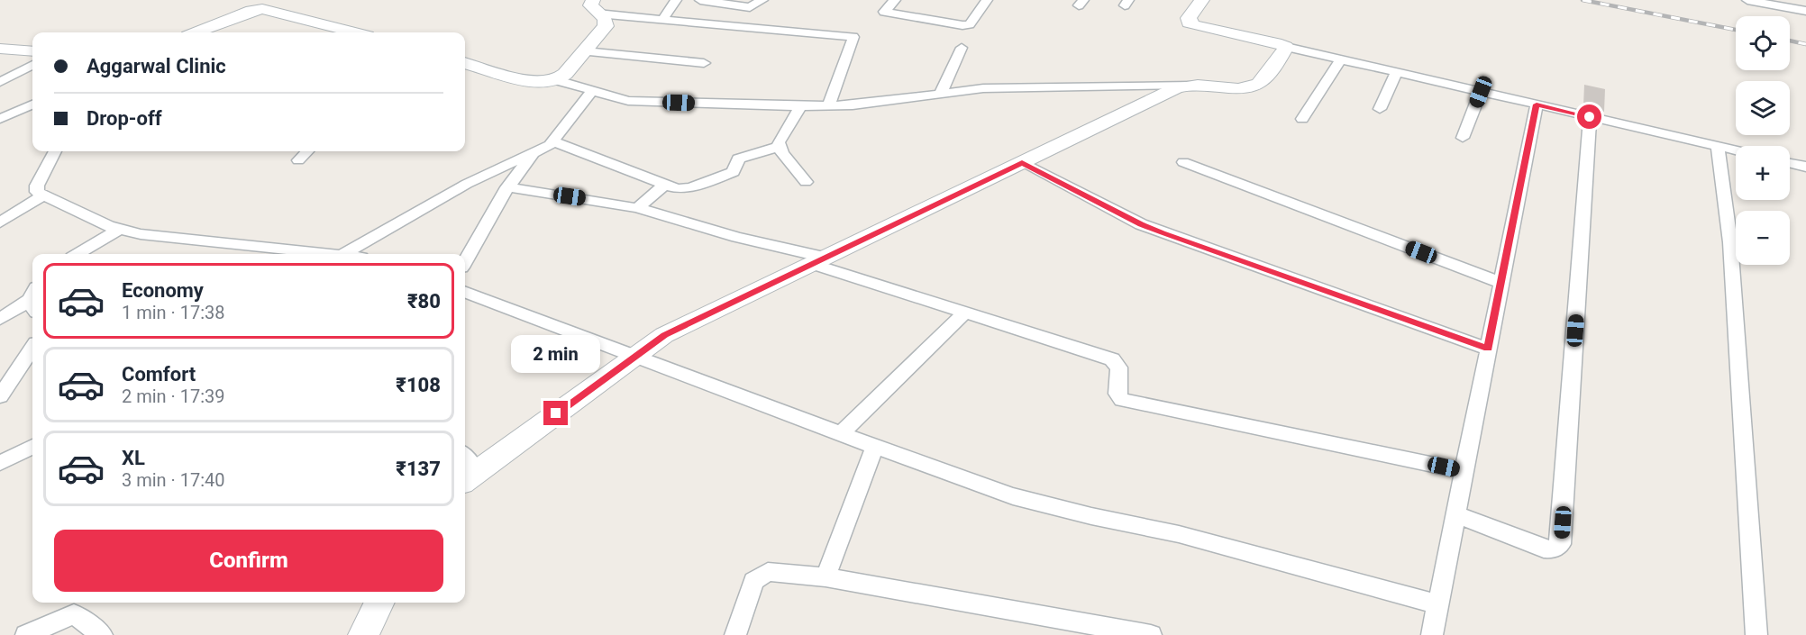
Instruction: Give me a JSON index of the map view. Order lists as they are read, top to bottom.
{
  "page": {
    "map_buttons": ["+", "−"],
    "banner": ["Aggarwal Clinic", "Drop-off"],
    "list": [
      {
        "name": "Economy",
        "note": "1 min · 17:38",
        "value": "₹80"
      },
      {
        "name": "Comfort",
        "note": "2 min · 17:39",
        "value": "₹108"
      },
      {
        "name": "XL",
        "note": "3 min · 17:40",
        "value": "₹137"
      }
    ],
    "bubble": "2 min",
    "buttons": "Confirm"
  }
}
